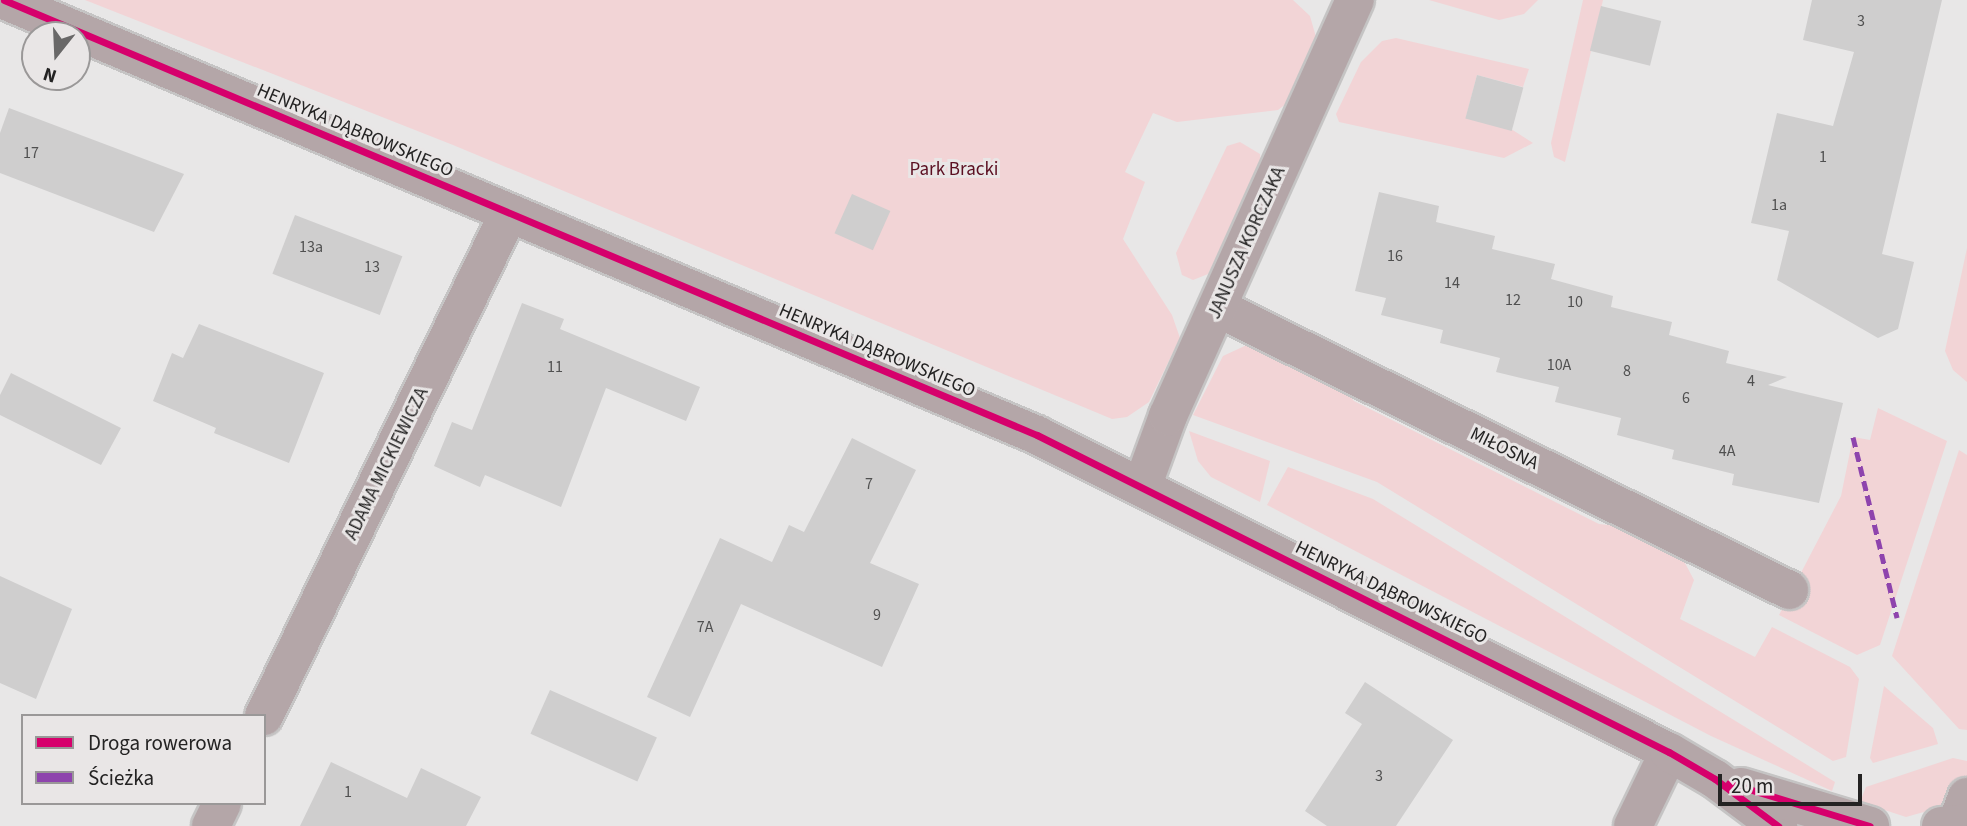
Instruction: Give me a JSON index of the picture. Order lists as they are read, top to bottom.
{
  "streets": {
    "street": [
      "HENRYKA DĄBROWSKIEGO",
      "JANUSZA KORCZAKA",
      "MIŁOSNA",
      "ADAMA MICKIEWICZA"
    ]
  },
  "crossings": [
    ["HENRYKA DĄBROWSKIEGO", "JANUSZA KORCZAKA"],
    ["HENRYKA DĄBROWSKIEGO", "ADAMA MICKIEWICZA"],
    ["JANUSZA KORCZAKA", "MIŁOSNA"]
  ],
  "parks": ["Park Bracki"],
  "house_numbers": [
    "3",
    "17",
    "1",
    "1a",
    "13a",
    "16",
    "13",
    "14",
    "12",
    "10",
    "10A",
    "11",
    "8",
    "4",
    "6",
    "4A",
    "7",
    "9",
    "7A",
    "3",
    "1"
  ],
  "legend": ["Droga rowerowa", "Ścieżka"],
  "scale_bar": "20 m",
  "north": "bottom"
}
